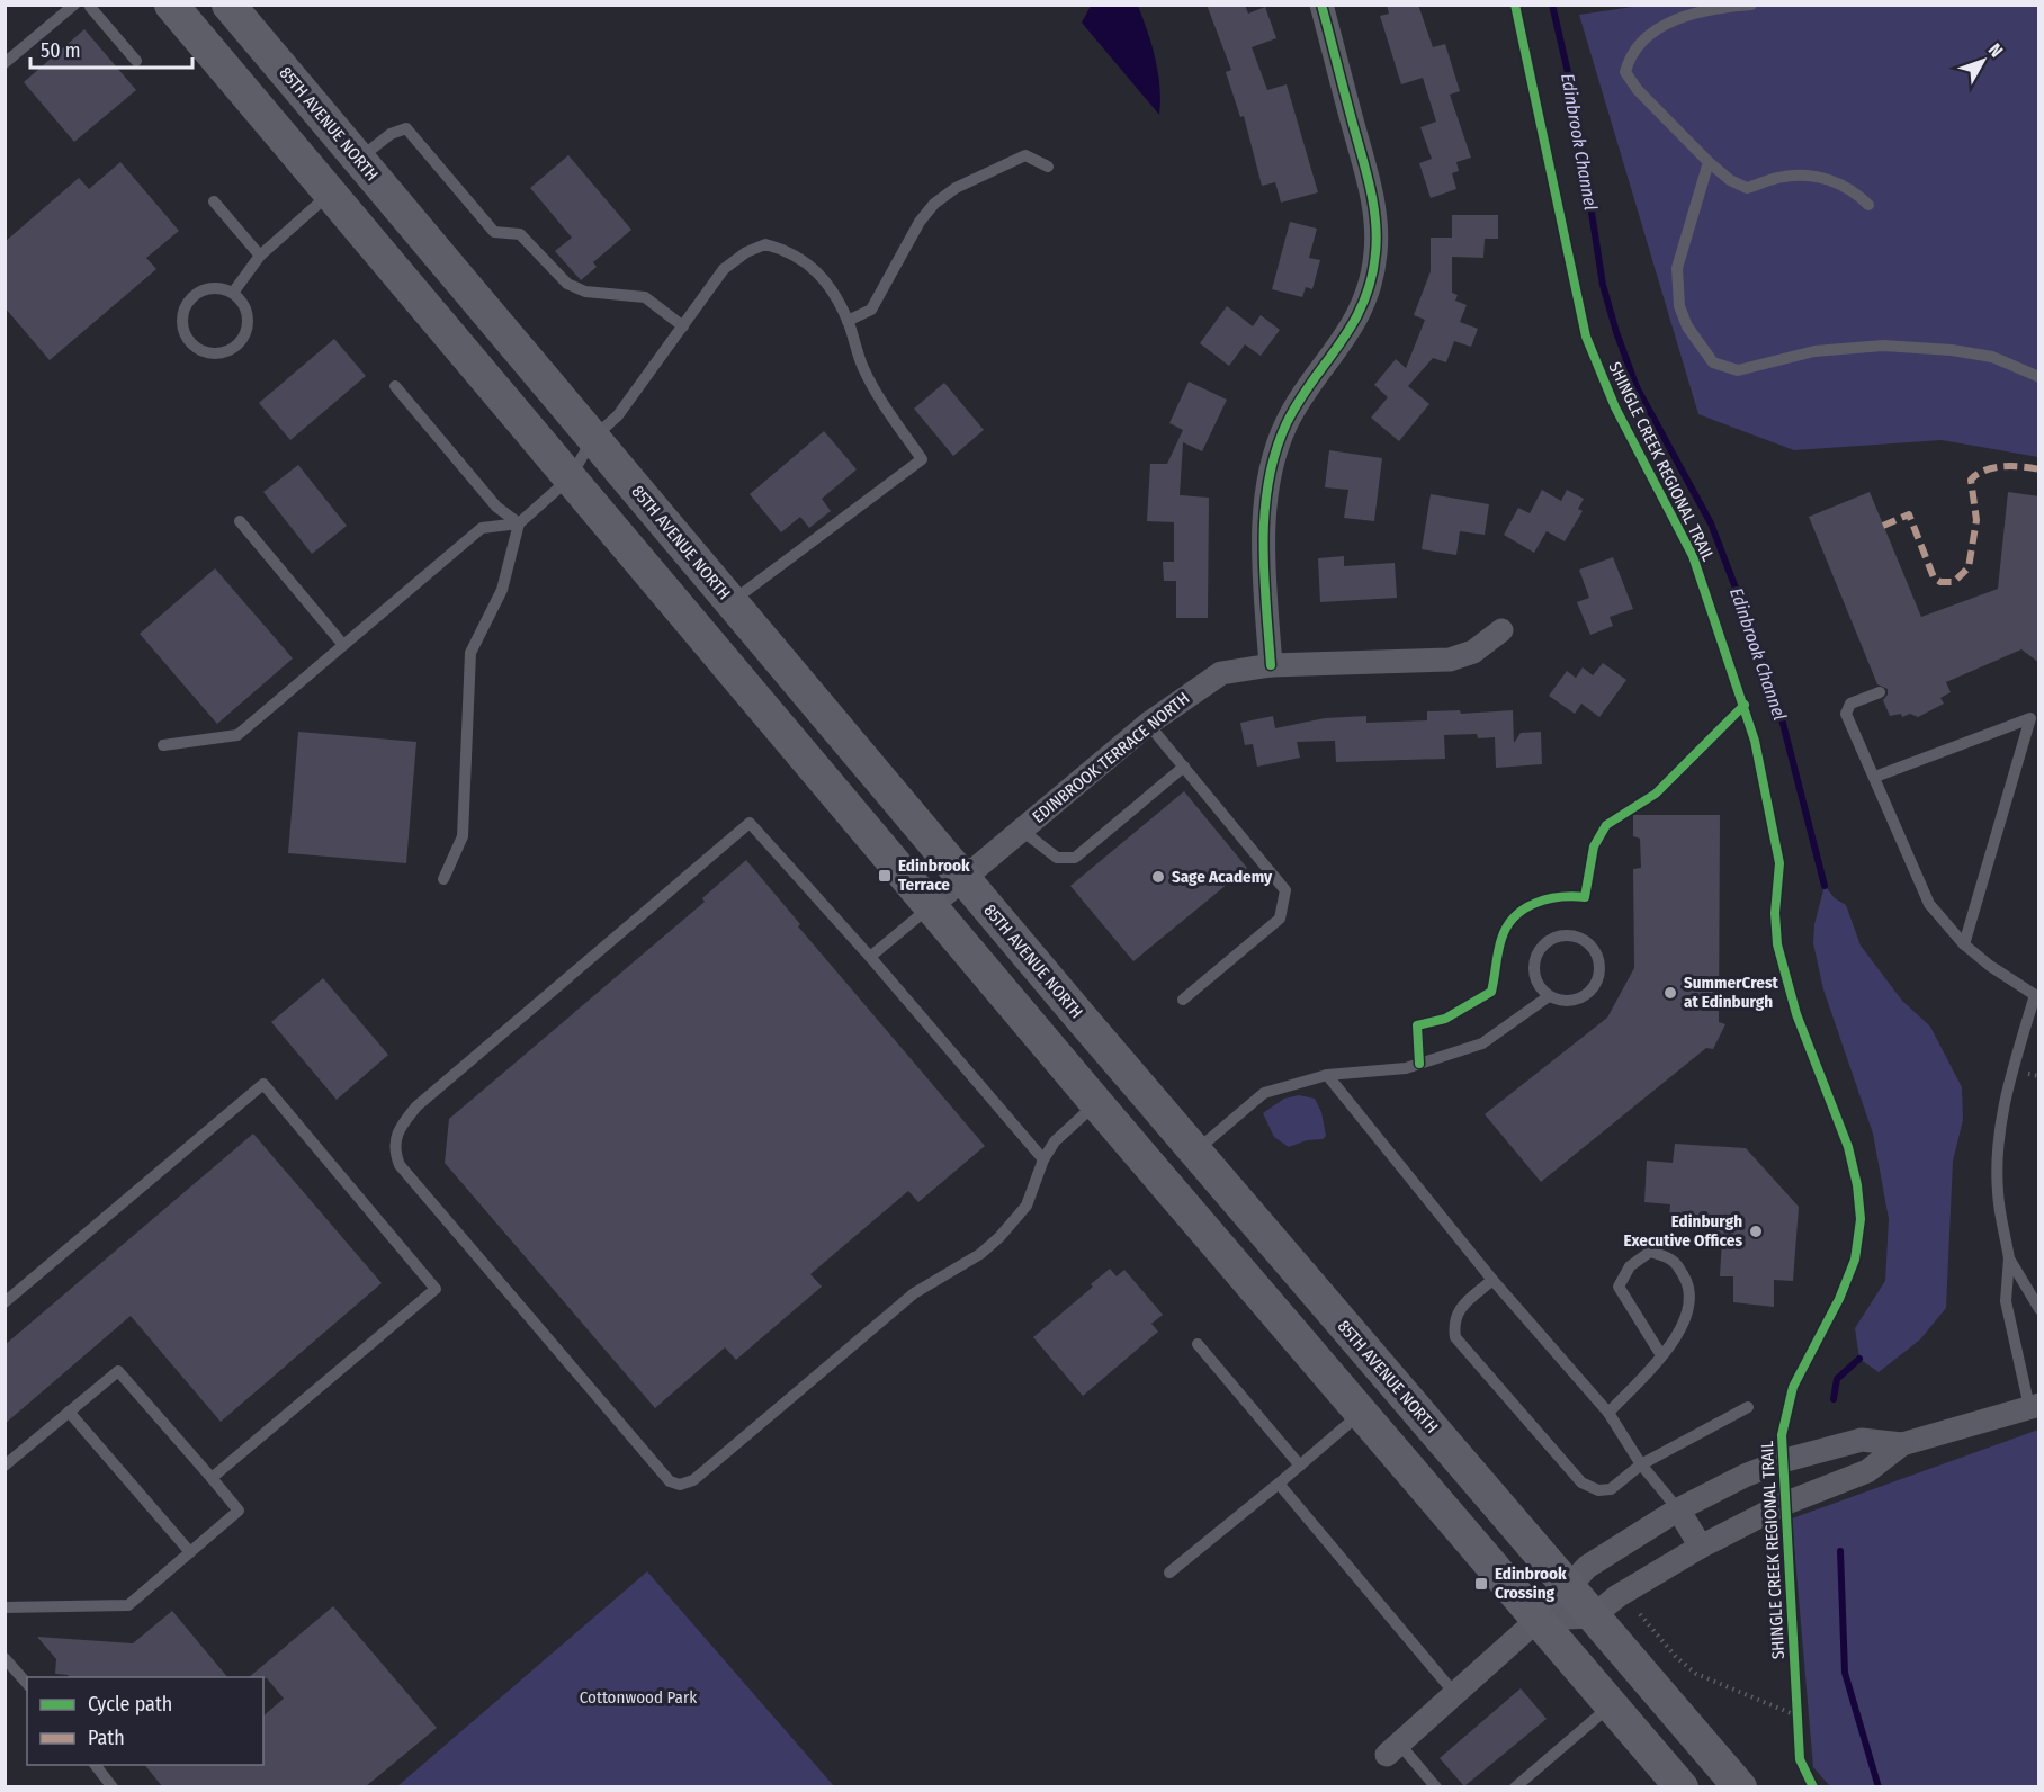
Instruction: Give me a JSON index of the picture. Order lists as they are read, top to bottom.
{
  "streets": {
    "main road": ["85TH AVENUE NORTH"],
    "street": ["EDINBROOK TERRACE NORTH"],
    "cycle path": ["SHINGLE CREEK REGIONAL TRAIL"]
  },
  "crossings": [
    ["85TH AVENUE NORTH", "EDINBROOK TERRACE NORTH"]
  ],
  "water": ["Edinbrook Channel"],
  "parks": ["Cottonwood Park"],
  "places": {
    "transit": ["Edinbrook Terrace", "Edinbrook Crossing"],
    "other": ["Sage Academy", "SummerCrest at Edinburgh", "Edinburgh Executive Offices"]
  },
  "legend": ["Cycle path", "Path"],
  "scale_bar": "50 m",
  "north": "top right"
}
